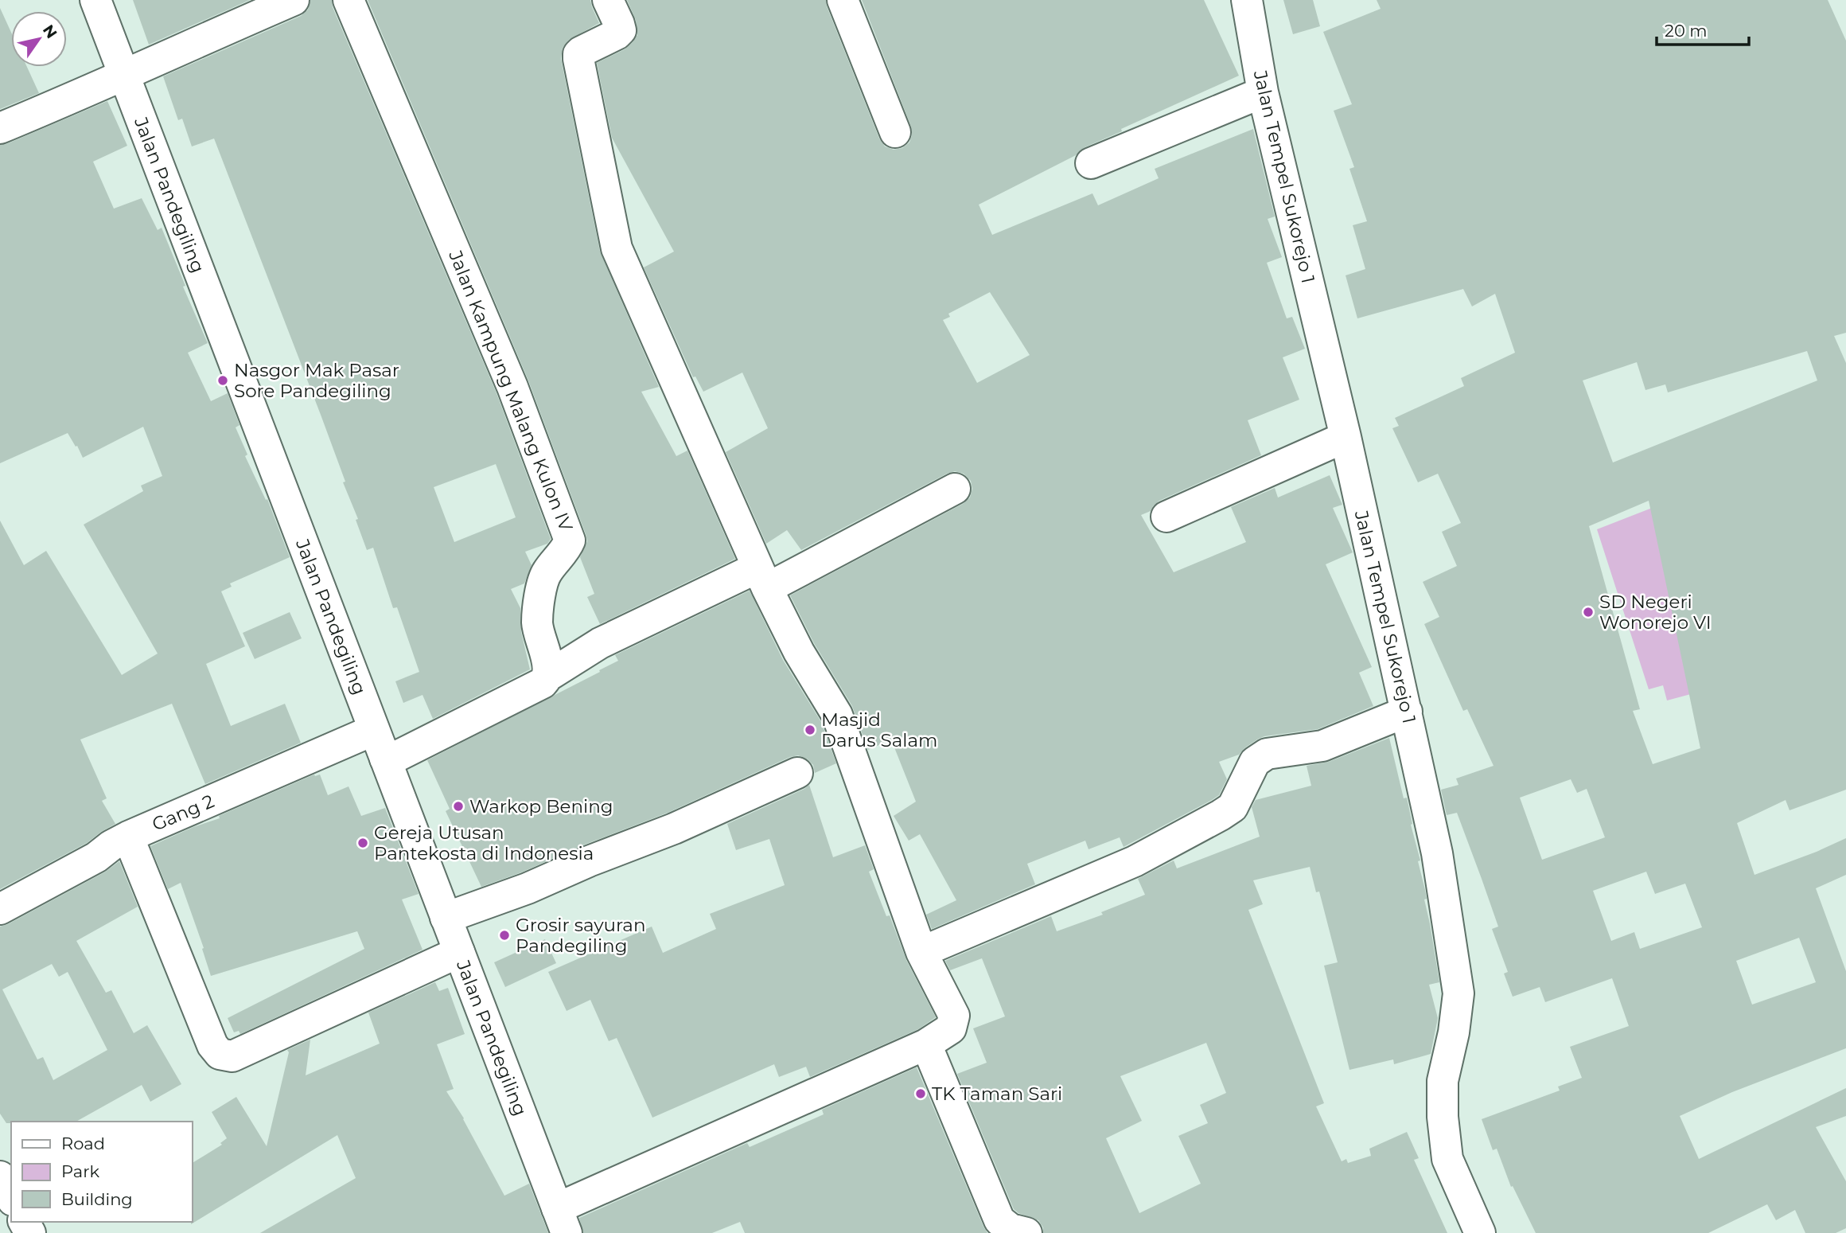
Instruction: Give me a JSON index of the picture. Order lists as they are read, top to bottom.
{
  "streets": {
    "street": [
      "Jalan Tempel Sukorejo 1",
      "Jalan Pandegiling",
      "Jalan Kampung Malang Kulon IV",
      "Gang 2"
    ]
  },
  "crossings": [
    ["Jalan Pandegiling", "Gang 2"]
  ],
  "places": [
    "Nasgor Mak Pasar Sore Pandegiling",
    "SD Negeri Wonorejo VI",
    "Masjid Darus Salam",
    "Warkop Bening",
    "Gereja Utusan Pantekosta di Indonesia",
    "Grosir sayuran Pandegiling",
    "TK Taman Sari"
  ],
  "legend": ["Road", "Park", "Building"],
  "scale_bar": "20 m",
  "north": "top right"
}
